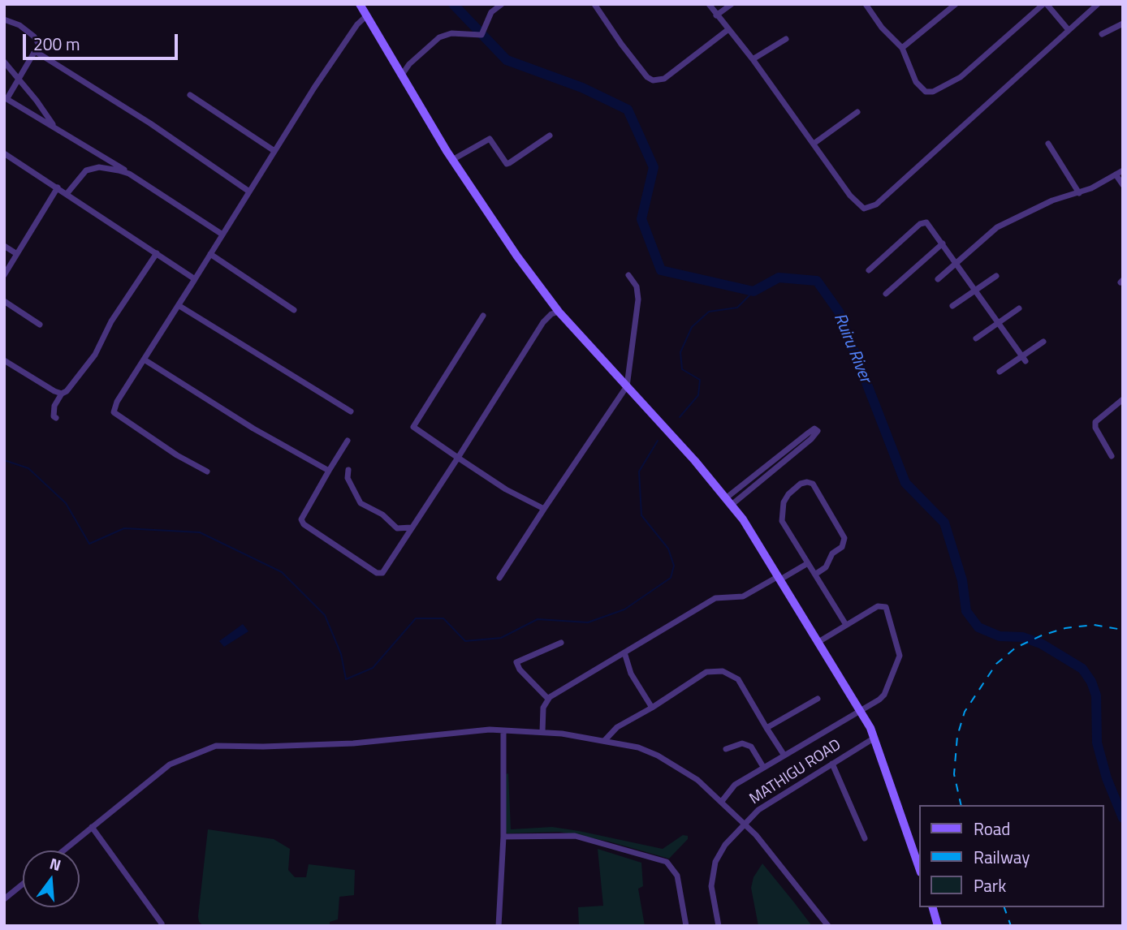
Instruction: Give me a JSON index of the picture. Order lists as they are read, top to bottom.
{
  "streets": {
    "street": ["MATHIGU ROAD"]
  },
  "water": ["Ruiru River"],
  "legend": ["Road", "Railway", "Park"],
  "scale_bar": "200 m",
  "north": "top"
}
